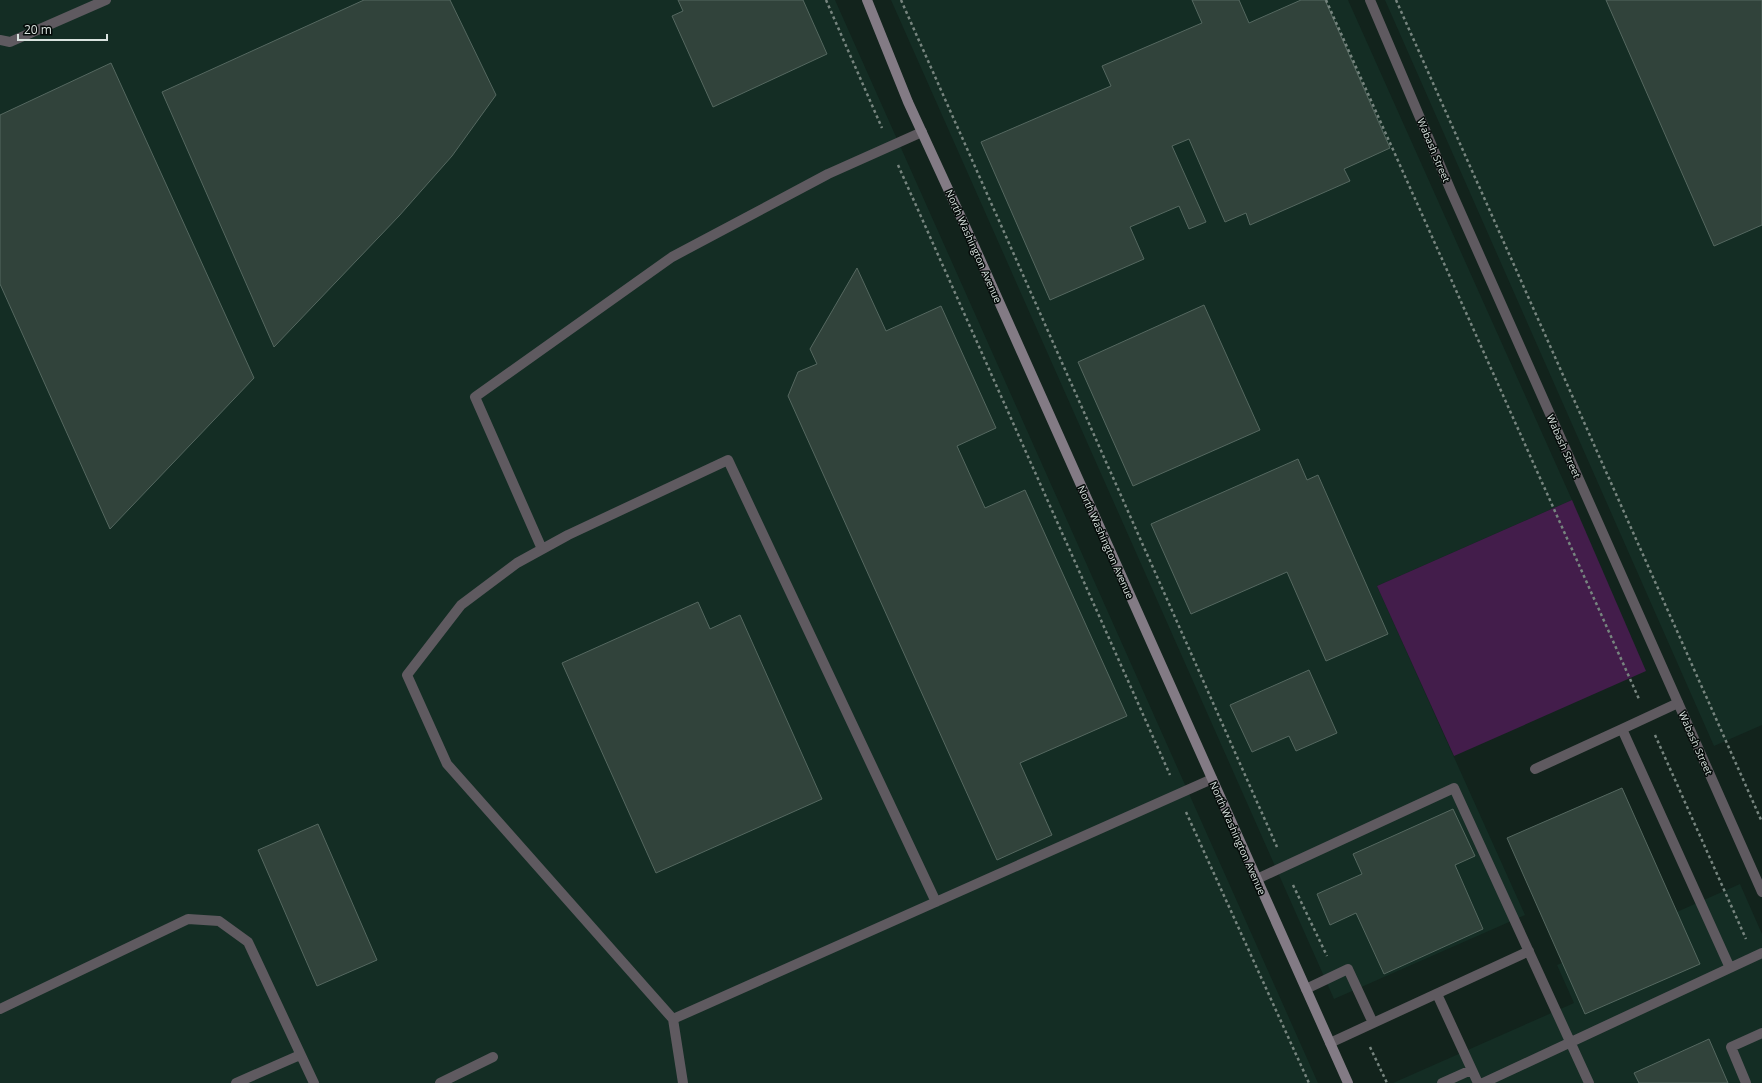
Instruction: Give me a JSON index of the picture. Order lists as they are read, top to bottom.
{
  "streets": {
    "street": ["Wabash Street", "North Washington Avenue"]
  },
  "scale_bar": "20 m"
}
